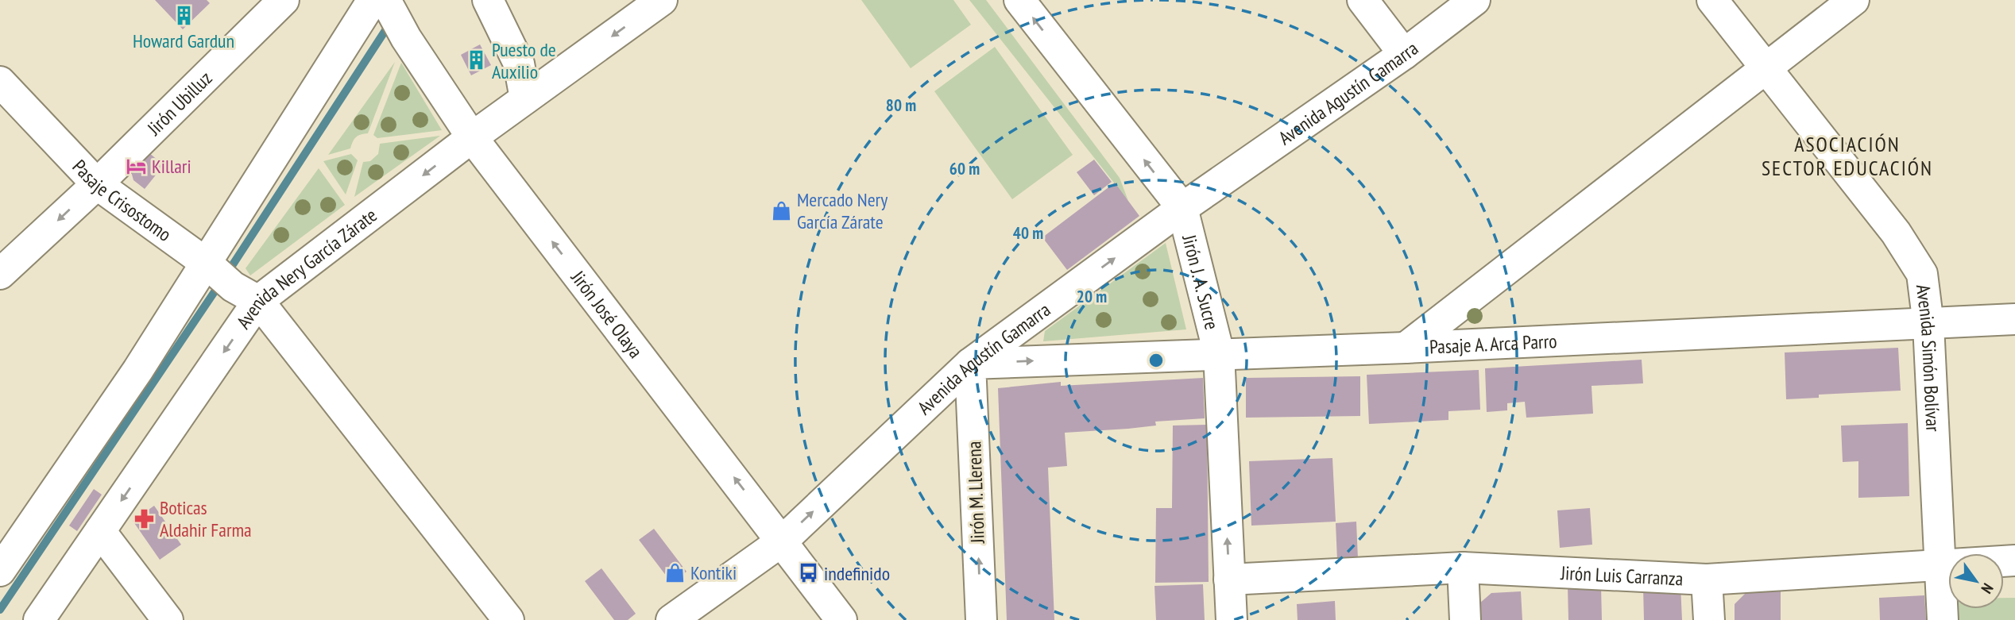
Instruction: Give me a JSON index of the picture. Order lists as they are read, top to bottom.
{
  "streets": {
    "street": [
      "Avenida Agustín Gamarra",
      "Jirón Ubilluz",
      "Pasaje Crisostomo",
      "Avenida Nery García Zárate",
      "Jirón J. A. Sucre",
      "Jirón José Olaya",
      "Pasaje A. Arca Parro",
      "Avenida Simón Bolívar",
      "Jirón M. Llerena",
      "Jirón Luis Carranza"
    ]
  },
  "crossings": [
    ["Avenida Agustín Gamarra", "Jirón J. A. Sucre"],
    ["Avenida Agustín Gamarra", "Jirón José Olaya"],
    ["Avenida Agustín Gamarra", "Pasaje A. Arca Parro"],
    ["Avenida Agustín Gamarra", "Jirón M. Llerena"],
    ["Jirón Ubilluz", "Pasaje Crisostomo"],
    ["Pasaje Crisostomo", "Avenida Nery García Zárate"],
    ["Avenida Nery García Zárate", "Jirón José Olaya"],
    ["Jirón J. A. Sucre", "Pasaje A. Arca Parro"],
    ["Jirón J. A. Sucre", "Jirón Luis Carranza"],
    ["Pasaje A. Arca Parro", "Avenida Simón Bolívar"],
    ["Pasaje A. Arca Parro", "Jirón M. Llerena"],
    ["Avenida Simón Bolívar", "Jirón Luis Carranza"]
  ],
  "one_way": [
    "Avenida Agustín Gamarra",
    "Jirón J. A. Sucre",
    "Jirón José Olaya",
    "Jirón M. Llerena"
  ],
  "districts": ["ASOCIACIÓN SECTOR EDUCACIÓN"],
  "places": {
    "building": ["Howard Gardun", "Puesto de Auxilio"],
    "hotel": ["Killari"],
    "shop": ["Mercado Nery García Zárate", "Kontiki"],
    "pharmacy": ["Boticas Aldahir Farma"],
    "bus stop": ["indefinido"]
  },
  "north": "bottom right",
  "rings": [
    "80 m",
    "60 m",
    "40 m",
    "20 m"
  ]
}
